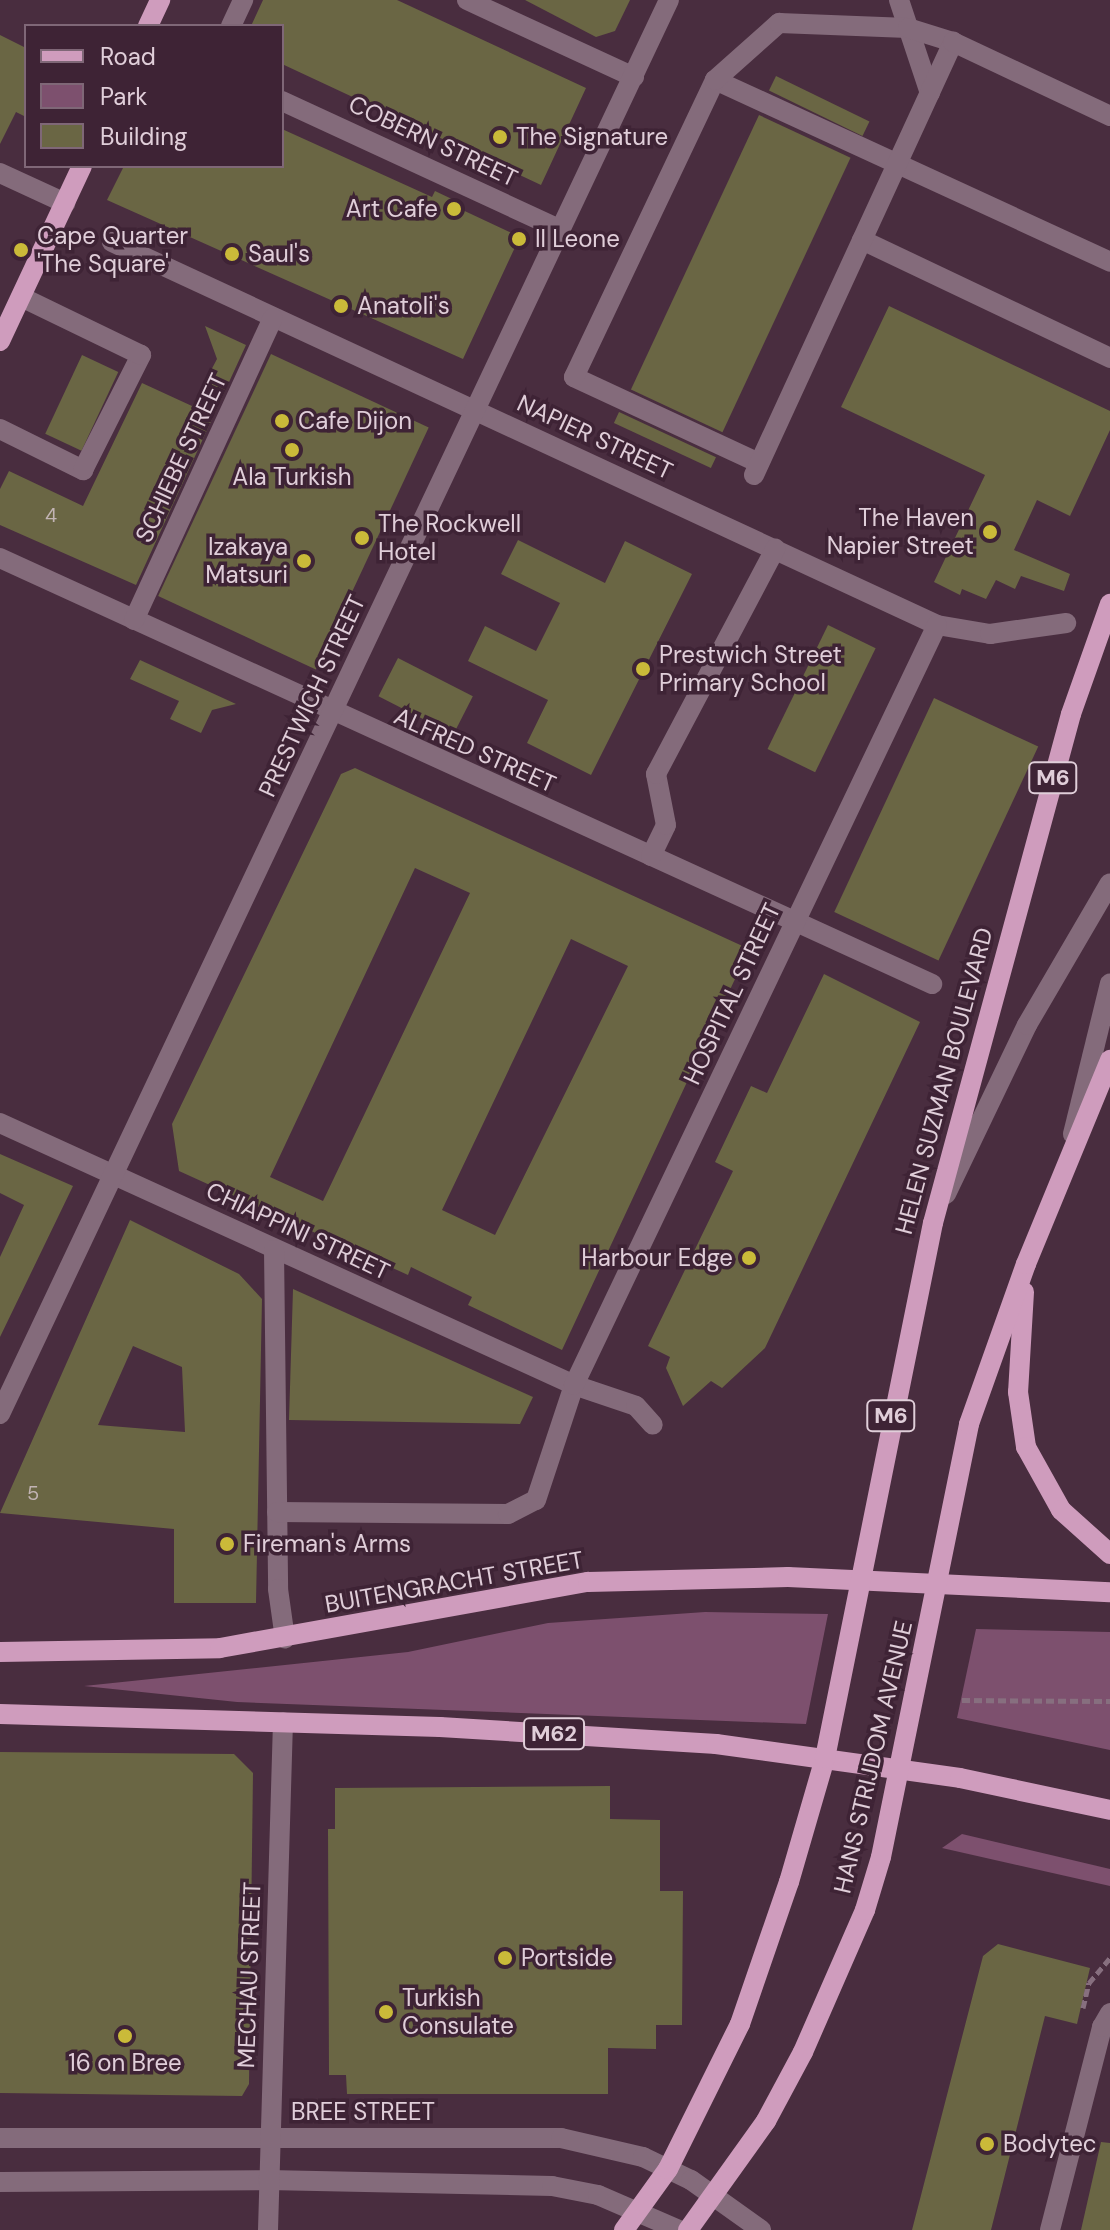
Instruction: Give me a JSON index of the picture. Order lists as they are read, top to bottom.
{
  "streets": {
    "main road": [
      "M6",
      "HELEN SUZMAN BOULEVARD",
      "BUITENGRACHT STREET",
      "M62",
      "HANS STRIJDOM AVENUE"
    ],
    "street": [
      "COBERN STREET",
      "NAPIER STREET",
      "SCHIEBE STREET",
      "PRESTWICH STREET",
      "ALFRED STREET",
      "HOSPITAL STREET",
      "CHIAPPINI STREET",
      "MECHAU STREET",
      "BREE STREET"
    ]
  },
  "crossings": [
    ["COBERN STREET", "PRESTWICH STREET"],
    ["NAPIER STREET", "SCHIEBE STREET"],
    ["NAPIER STREET", "PRESTWICH STREET"],
    ["NAPIER STREET", "HOSPITAL STREET"],
    ["SCHIEBE STREET", "ALFRED STREET"],
    ["PRESTWICH STREET", "ALFRED STREET"],
    ["PRESTWICH STREET", "CHIAPPINI STREET"],
    ["ALFRED STREET", "HOSPITAL STREET"],
    ["HOSPITAL STREET", "CHIAPPINI STREET"],
    ["HELEN SUZMAN BOULEVARD", "BUITENGRACHT STREET"],
    ["HELEN SUZMAN BOULEVARD", "HANS STRIJDOM AVENUE"],
    ["BUITENGRACHT STREET", "HANS STRIJDOM AVENUE"],
    ["M62", "HANS STRIJDOM AVENUE"],
    ["M62", "MECHAU STREET"],
    ["HANS STRIJDOM AVENUE", "BREE STREET"],
    ["MECHAU STREET", "BREE STREET"]
  ],
  "places": [
    "The Signature",
    "Art Cafe",
    "Il Leone",
    "Cape Quarter 'The Square'",
    "Saul's",
    "Anatoli's",
    "Cafe Dijon",
    "Ala Turkish",
    "The Haven Napier Street",
    "The Rockwell Hotel",
    "Izakaya Matsuri",
    "Prestwich Street Primary School",
    "Harbour Edge",
    "Fireman's Arms",
    "Portside",
    "Turkish Consulate",
    "16 on Bree",
    "Bodytec"
  ],
  "house_numbers": ["4", "5"],
  "legend": ["Road", "Park", "Building"]
}
